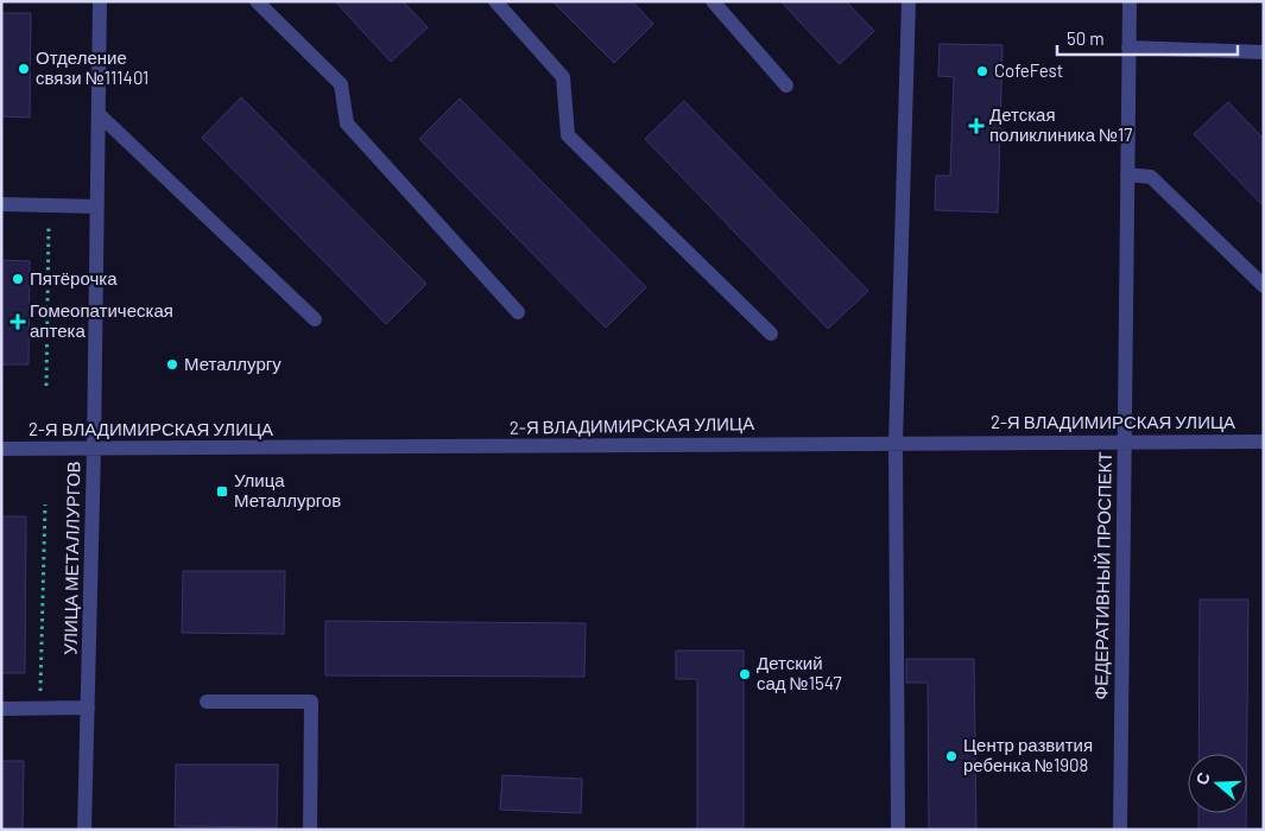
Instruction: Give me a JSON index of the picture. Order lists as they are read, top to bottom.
{
  "streets": {
    "street": ["2-Я ВЛАДИМИРСКАЯ УЛИЦА", "УЛИЦА МЕТАЛЛУРГОВ", "ФЕДЕРАТИВНЫЙ ПРОСПЕКТ"]
  },
  "crossings": [
    ["2-Я ВЛАДИМИРСКАЯ УЛИЦА", "УЛИЦА МЕТАЛЛУРГОВ"],
    ["2-Я ВЛАДИМИРСКАЯ УЛИЦА", "ФЕДЕРАТИВНЫЙ ПРОСПЕКТ"]
  ],
  "places": {
    "other": [
      "Отделение связи №111401",
      "CofeFest",
      "Пятёрочка",
      "Металлургу",
      "Детский сад №1547",
      "Центр развития ребенка №1908"
    ],
    "health": ["Детская поликлиника №17", "Гомеопатическая аптека"],
    "transit": ["Улица Металлургов"]
  },
  "scale_bar": "50 m",
  "north": "left"
}
